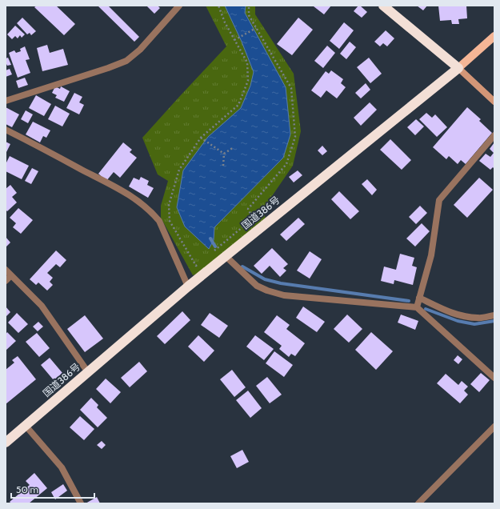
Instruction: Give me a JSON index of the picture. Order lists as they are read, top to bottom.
{
  "streets": {
    "highway": ["国道386号"]
  },
  "scale_bar": "50 m"
}
